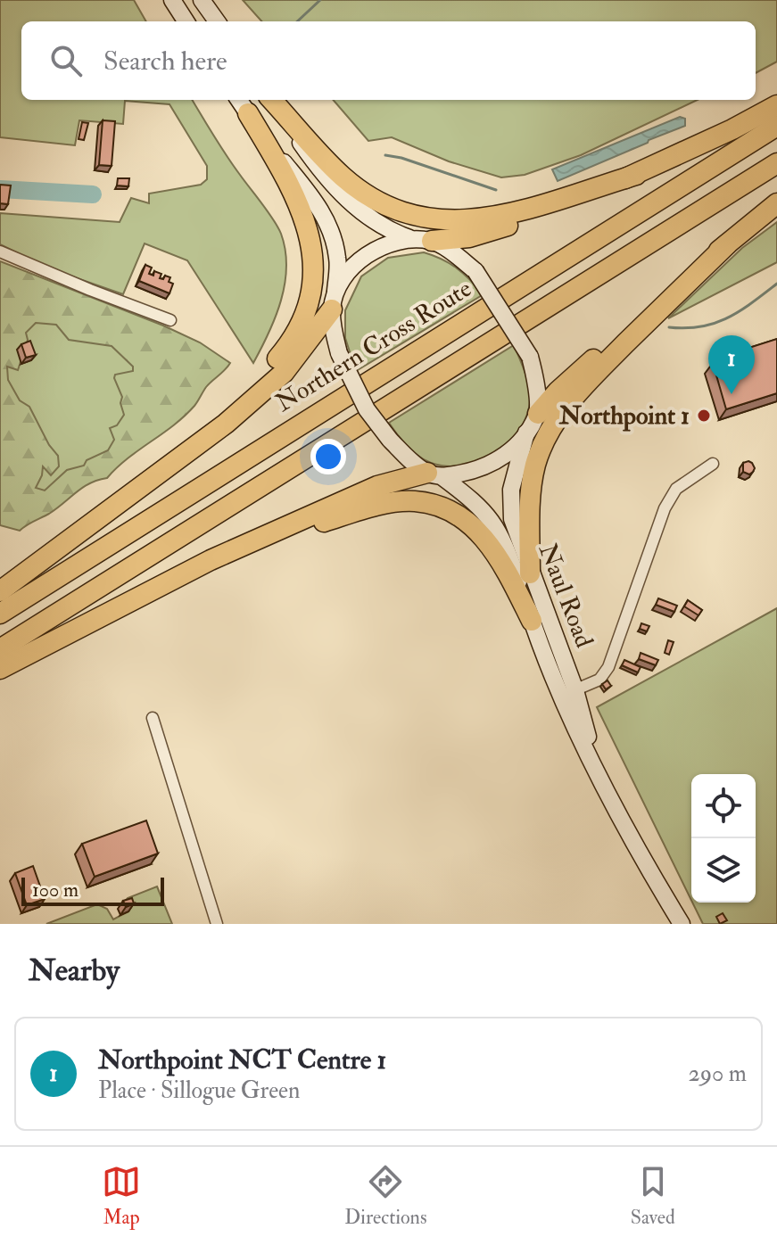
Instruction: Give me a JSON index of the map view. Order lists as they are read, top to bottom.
{
  "streets": {
    "highway": ["Northern Cross Route"],
    "main road": ["Naul Road"]
  },
  "places": ["Northpoint 1"],
  "scale_bar": "100 m",
  "page": {
    "search": "Search here",
    "pins": "1",
    "scale": "100 m",
    "heading": "Nearby",
    "list": [
      {
        "mark": "1",
        "name": "Northpoint NCT Centre 1",
        "note": "Place · Sillogue Green",
        "value": "290 m"
      }
    ],
    "nav": ["Map", "Directions", "Saved"]
  }
}
